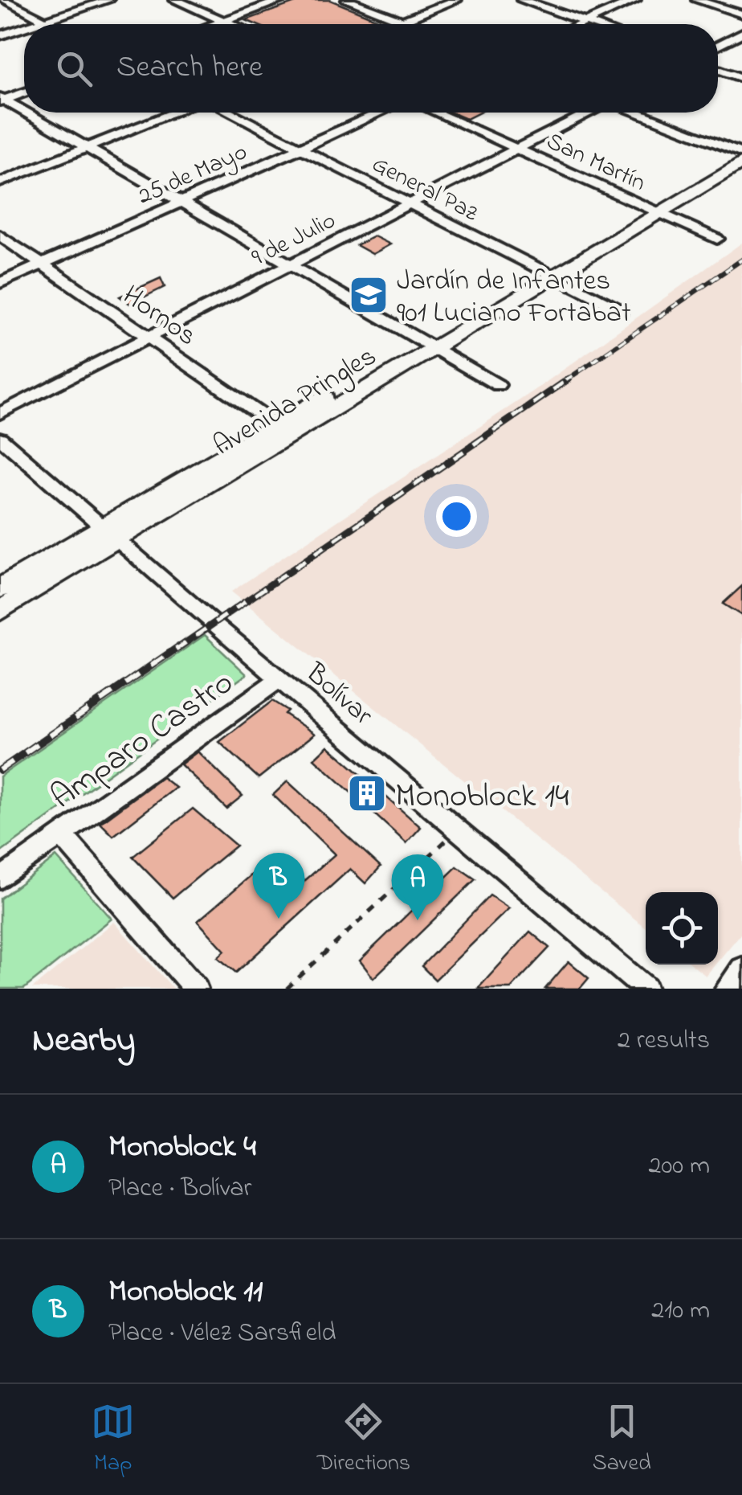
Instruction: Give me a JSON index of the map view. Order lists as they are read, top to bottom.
{
  "streets": {
    "main road": ["Avenida Pringles"],
    "street": [
      "San Martín",
      "25 de Mayo",
      "General Paz",
      "9 de Julio",
      "Hornos",
      "Bolívar",
      "Amparo Castro"
    ]
  },
  "crossings": [
    ["San Martín", "9 de Julio"],
    ["San Martín", "Avenida Pringles"],
    ["25 de Mayo", "General Paz"],
    ["25 de Mayo", "Hornos"],
    ["General Paz", "9 de Julio"],
    ["General Paz", "Avenida Pringles"],
    ["9 de Julio", "Hornos"],
    ["Hornos", "Avenida Pringles"],
    ["Avenida Pringles", "Bolívar"],
    ["Bolívar", "Amparo Castro"]
  ],
  "places": {
    "school or university": ["Jardín de Infantes 901 Luciano Fortabat"],
    "building": ["Monoblock 14"]
  },
  "page": {
    "search": "Search here",
    "pins": ["B", "A"],
    "heading": ["Nearby", "2 results"],
    "list": [
      {
        "mark": "A",
        "name": "Monoblock 4",
        "note": "Place · Bolívar",
        "value": "200 m"
      },
      {
        "mark": "B",
        "name": "Monoblock 11",
        "note": "Place · Vélez Sarsfield",
        "value": "210 m"
      }
    ],
    "nav": ["Map", "Directions", "Saved"]
  }
}
